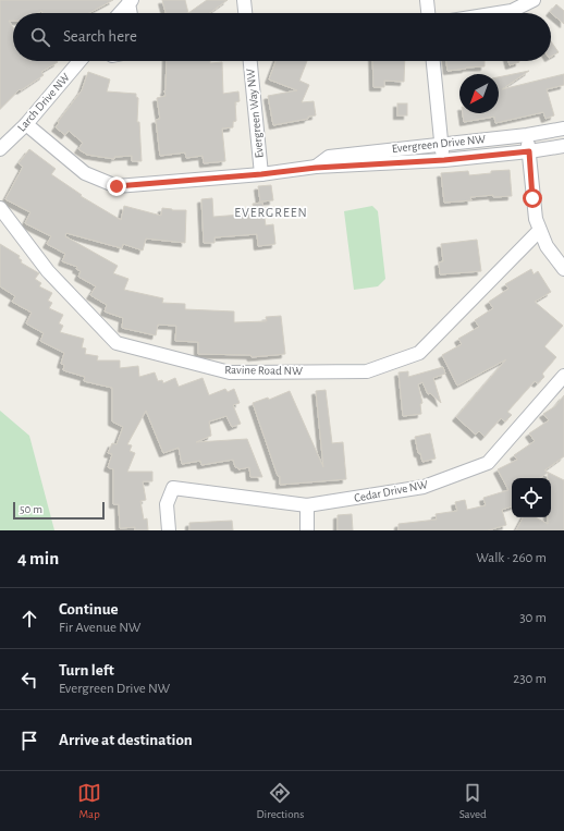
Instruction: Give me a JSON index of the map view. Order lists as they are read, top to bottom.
{
  "streets": {
    "street": [
      "Larch Drive NW",
      "Evergreen Way NW",
      "Evergreen Drive NW",
      "Ravine Road NW",
      "Cedar Drive NW"
    ]
  },
  "crossings": [
    ["Larch Drive NW", "Evergreen Drive NW"],
    ["Evergreen Way NW", "Evergreen Drive NW"]
  ],
  "districts": ["EVERGREEN"],
  "scale_bar": "50 m",
  "north": "bottom left",
  "page": {
    "search": "Search here",
    "scale": "50 m",
    "heading": ["4 min", "Walk · 260 m"],
    "list": [
      ["Continue", "Fir Avenue NW", "30 m"],
      ["Turn left", "Evergreen Drive NW", "230 m"],
      "Arrive at destination"
    ],
    "nav": ["Map", "Directions", "Saved"]
  }
}
